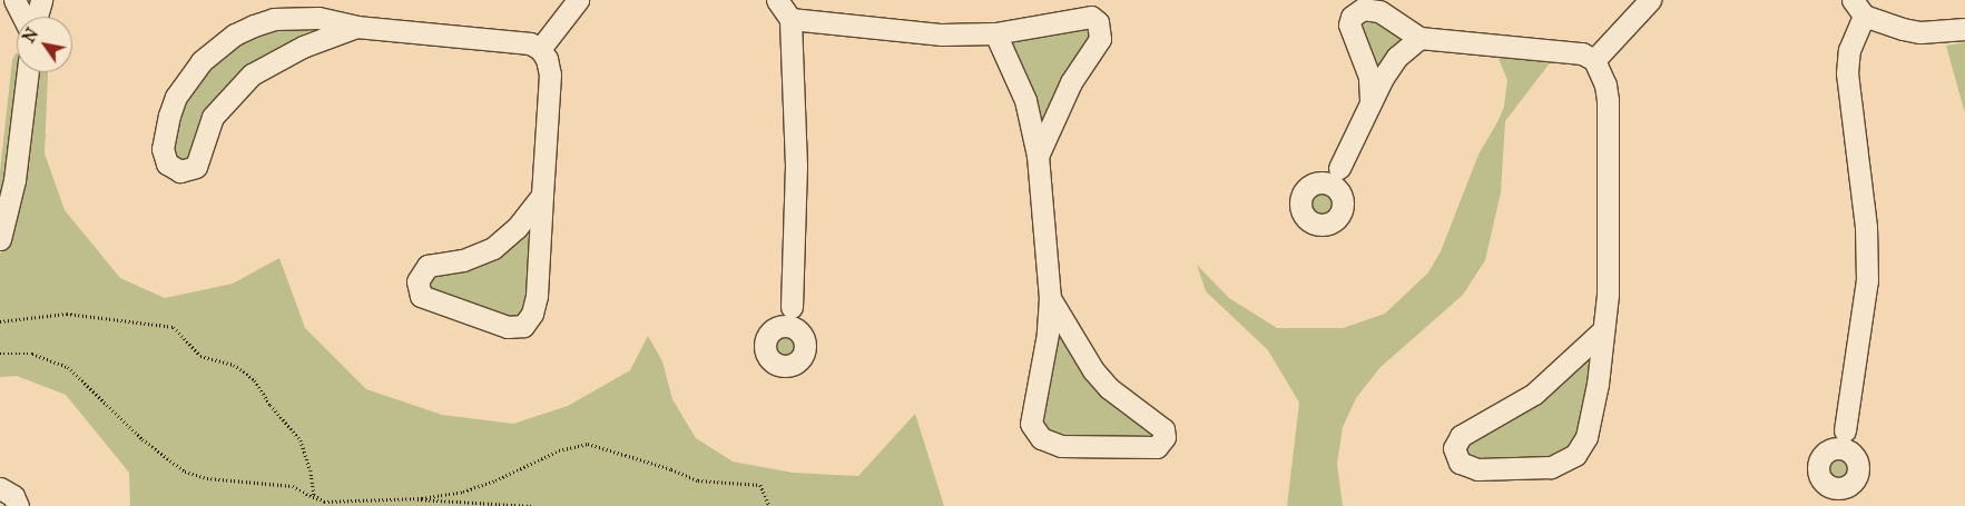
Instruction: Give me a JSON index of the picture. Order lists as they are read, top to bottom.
{
  "north": "top left"
}
